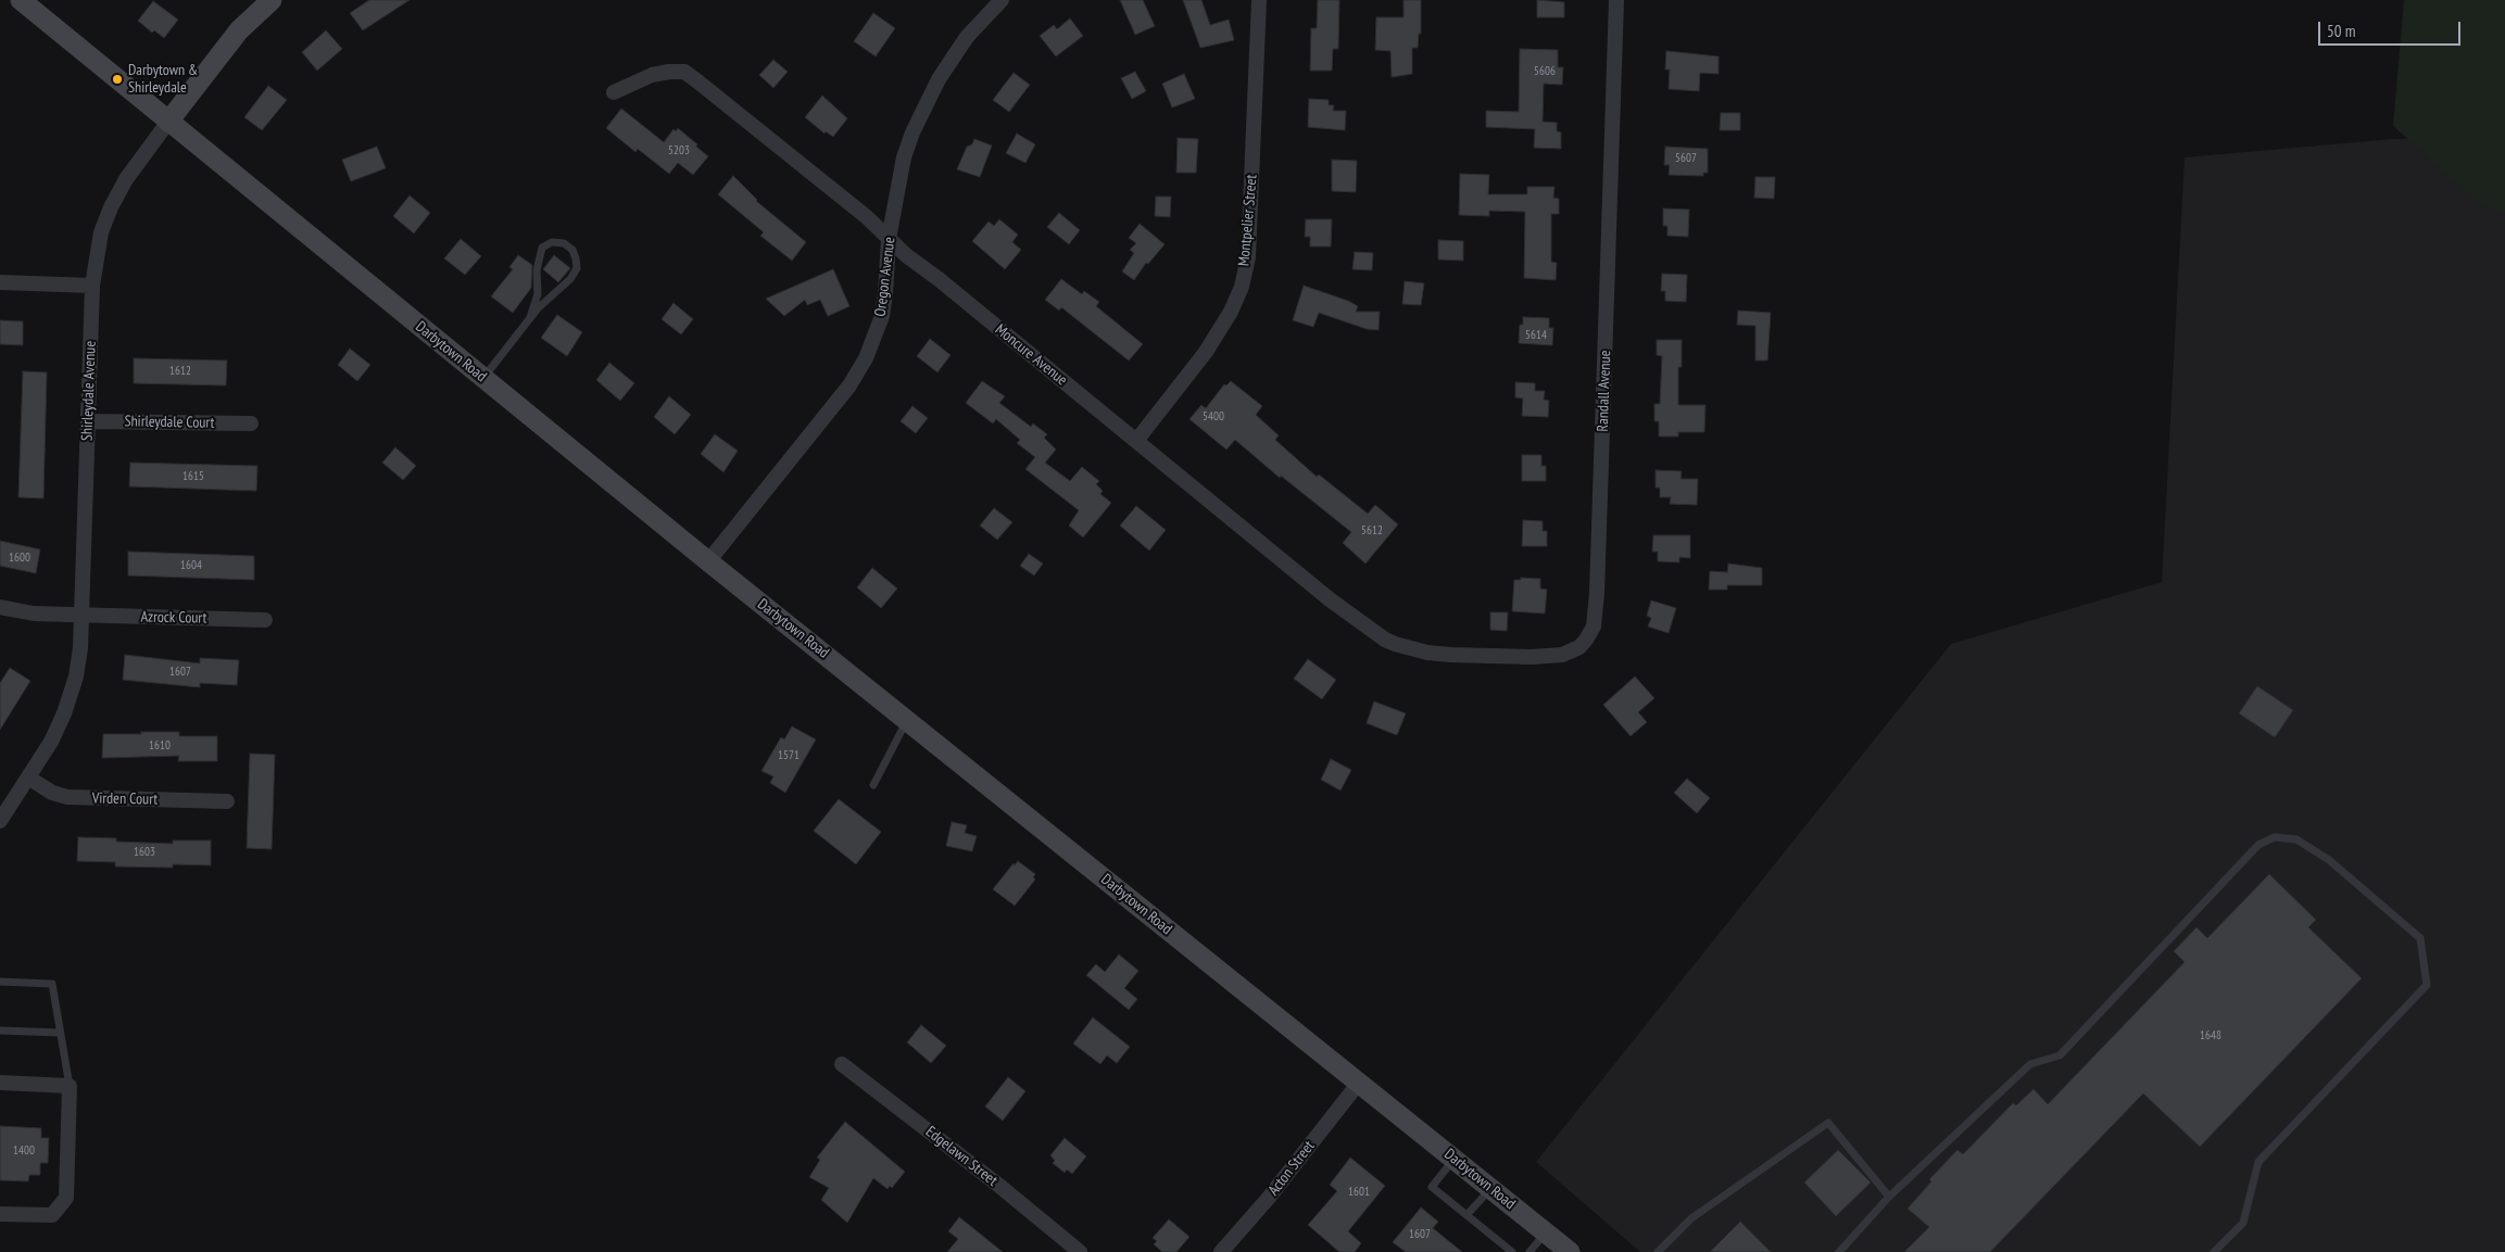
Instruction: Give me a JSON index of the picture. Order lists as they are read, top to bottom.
{
  "streets": {
    "main road": ["Darbytown Road", "Shirleydale Avenue"],
    "street": [
      "Montpelier Street",
      "Oregon Avenue",
      "Moncure Avenue",
      "Randall Avenue",
      "Shirleydale Court",
      "Azrock Court",
      "Virden Court",
      "Edgelawn Street",
      "Acton Street"
    ]
  },
  "crossings": [
    ["Montpelier Street", "Moncure Avenue"],
    ["Oregon Avenue", "Darbytown Road"],
    ["Oregon Avenue", "Moncure Avenue"],
    ["Darbytown Road", "Shirleydale Avenue"],
    ["Darbytown Road", "Acton Street"],
    ["Moncure Avenue", "Randall Avenue"],
    ["Shirleydale Avenue", "Shirleydale Court"],
    ["Shirleydale Avenue", "Azrock Court"],
    ["Shirleydale Avenue", "Virden Court"]
  ],
  "places": ["Darbytown & Shirleydale"],
  "house_numbers": [
    "5606",
    "5203",
    "5607",
    "5614",
    "1612",
    "5400",
    "1615",
    "5612",
    "1600",
    "1604",
    "1607",
    "1610",
    "1571",
    "1603",
    "1648",
    "1400",
    "1601",
    "1607"
  ],
  "scale_bar": "50 m"
}
